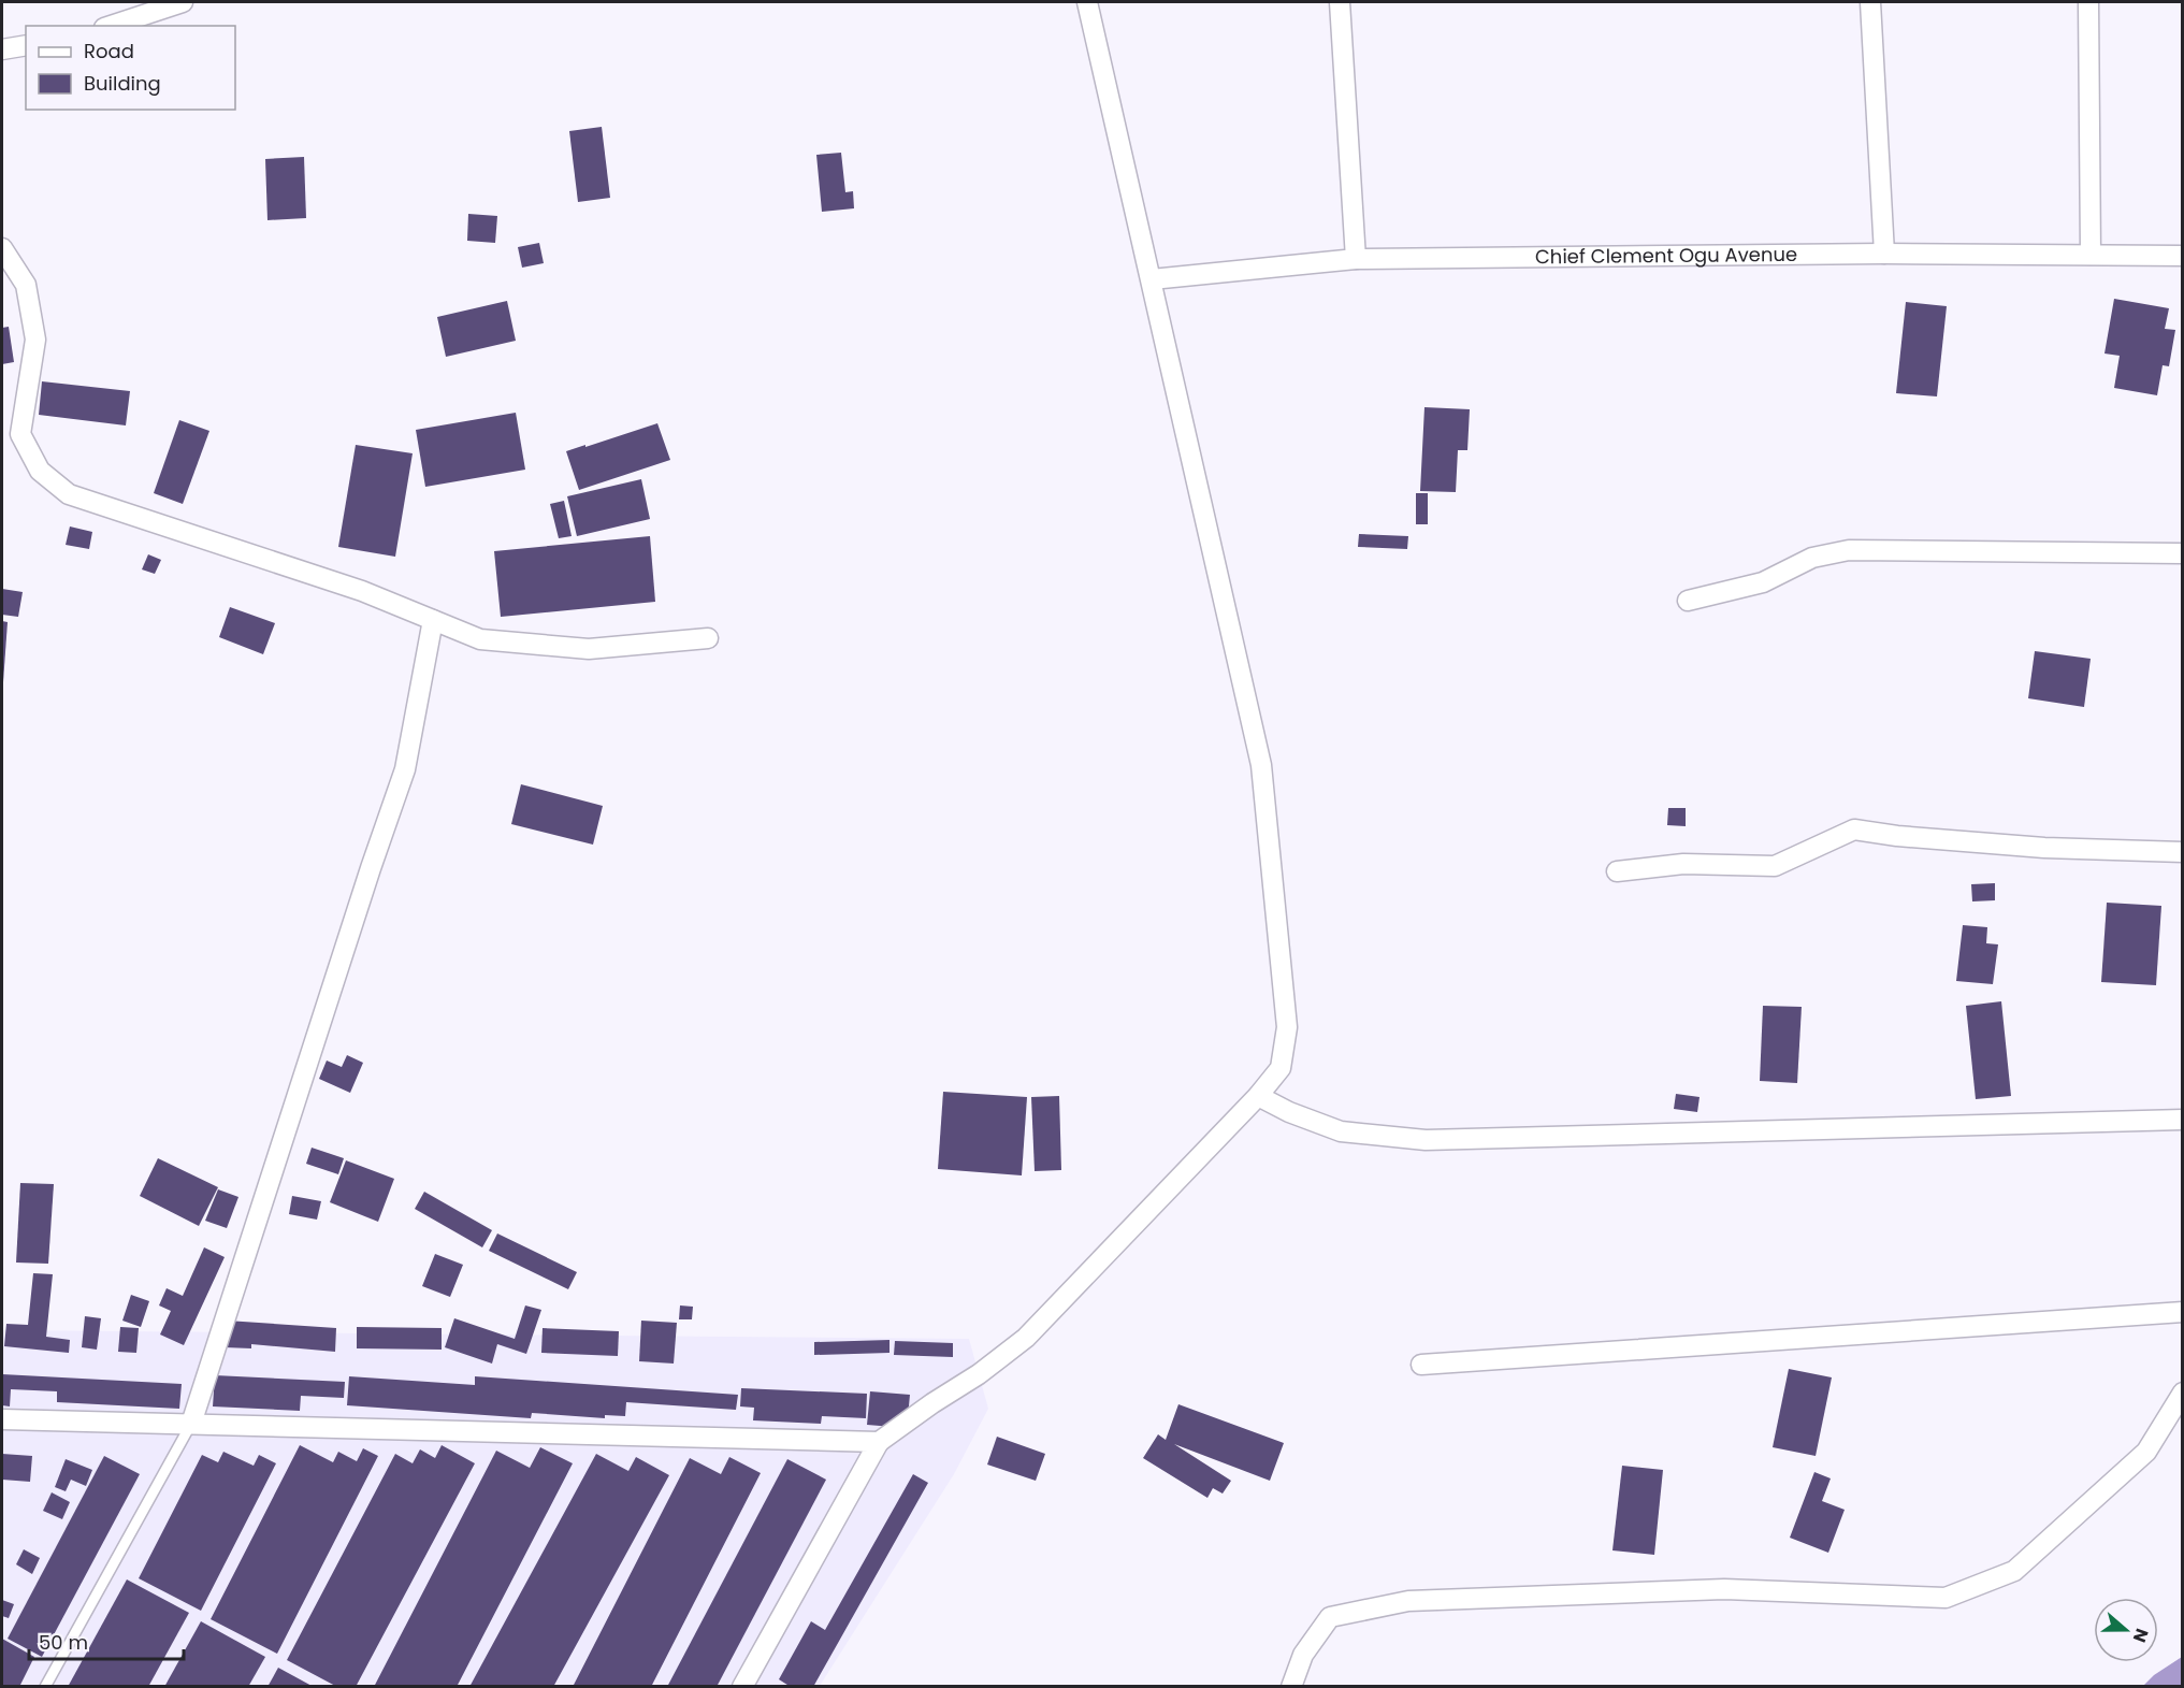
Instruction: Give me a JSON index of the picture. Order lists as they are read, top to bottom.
{
  "streets": {
    "street": ["Chief Clement Ogu Avenue"]
  },
  "legend": ["Road", "Building"],
  "scale_bar": "50 m",
  "north": "right"
}
